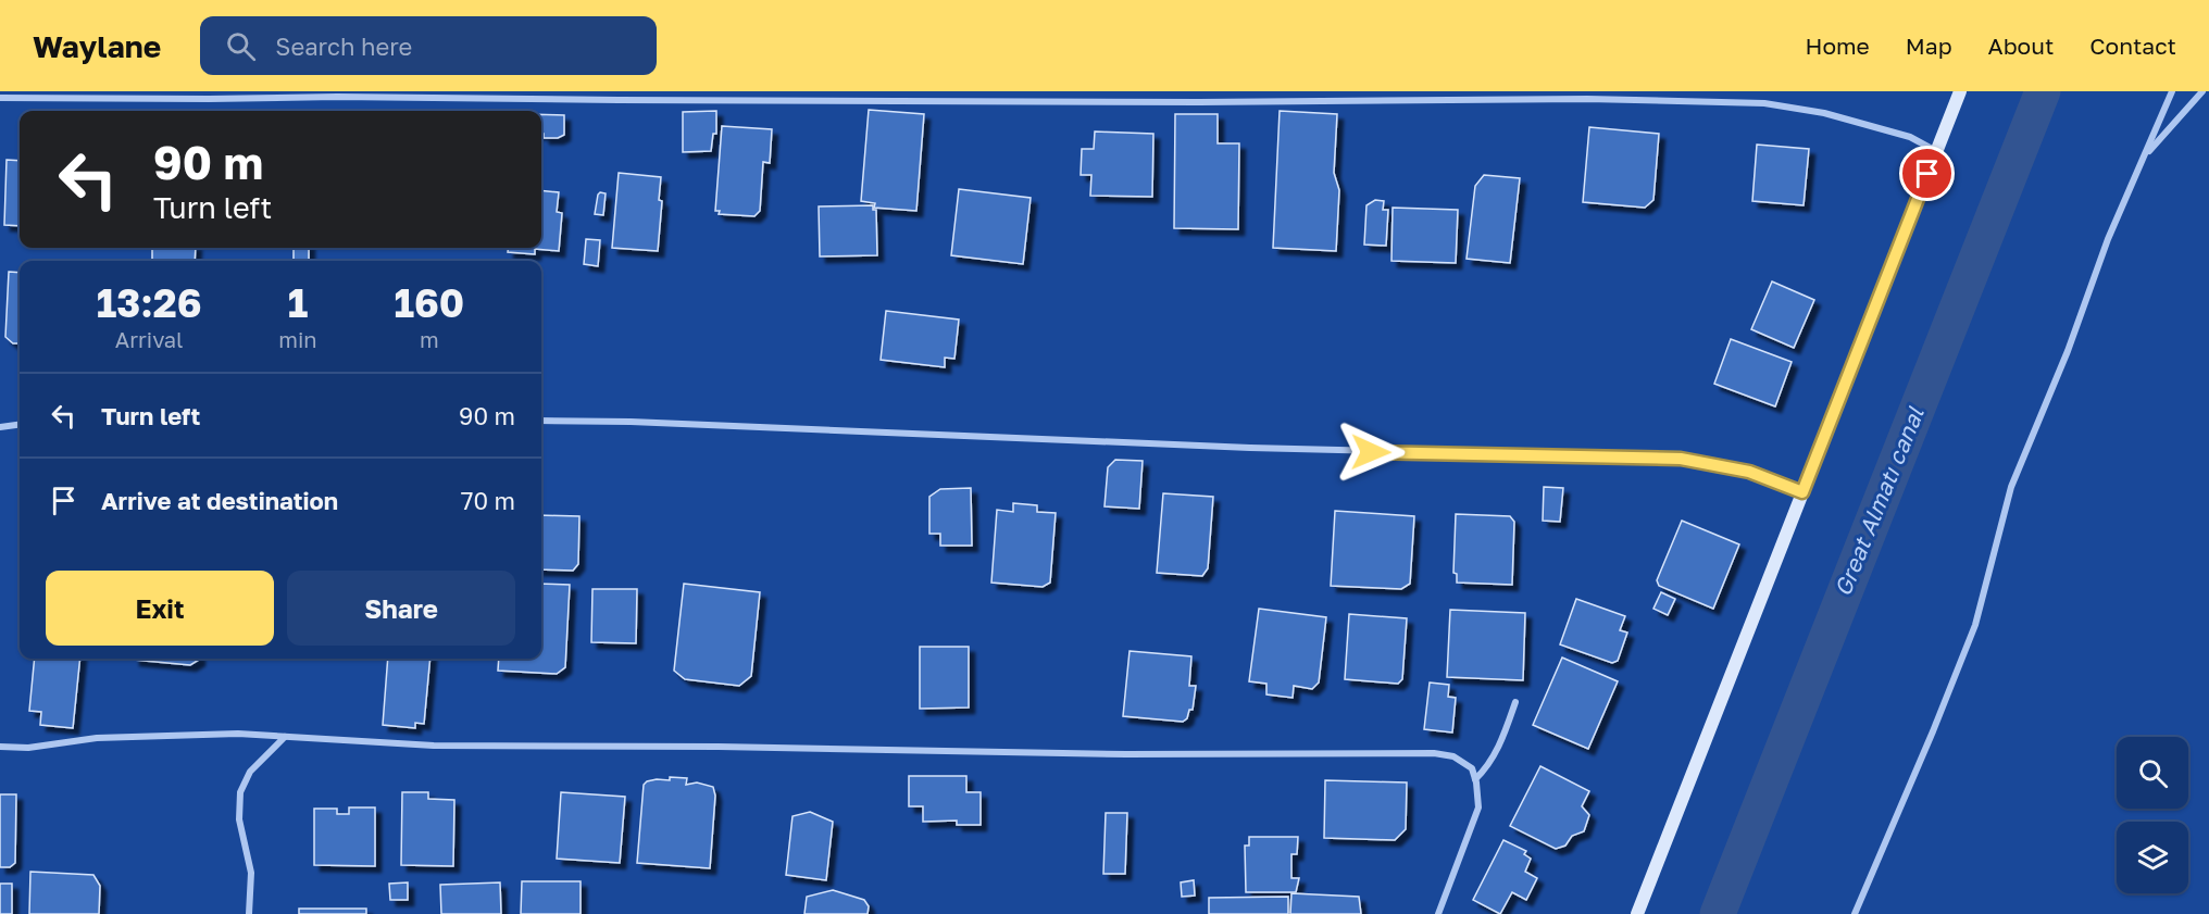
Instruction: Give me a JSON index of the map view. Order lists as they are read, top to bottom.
{
  "water": ["Great Almatı canal"],
  "page": {
    "header": "Waylane",
    "search": "Search here",
    "nav": [
      "Home",
      "Map",
      "About",
      "Contact"
    ],
    "turn": ["90 m", "Turn left"],
    "eta": [
      "13:26",
      "Arrival",
      "1",
      "min",
      "160",
      "m"
    ],
    "list": [
      {
        "name": "Turn left",
        "value": "90 m"
      },
      {
        "name": "Arrive at destination",
        "value": "70 m"
      }
    ],
    "buttons": ["Exit", "Share"]
  }
}
